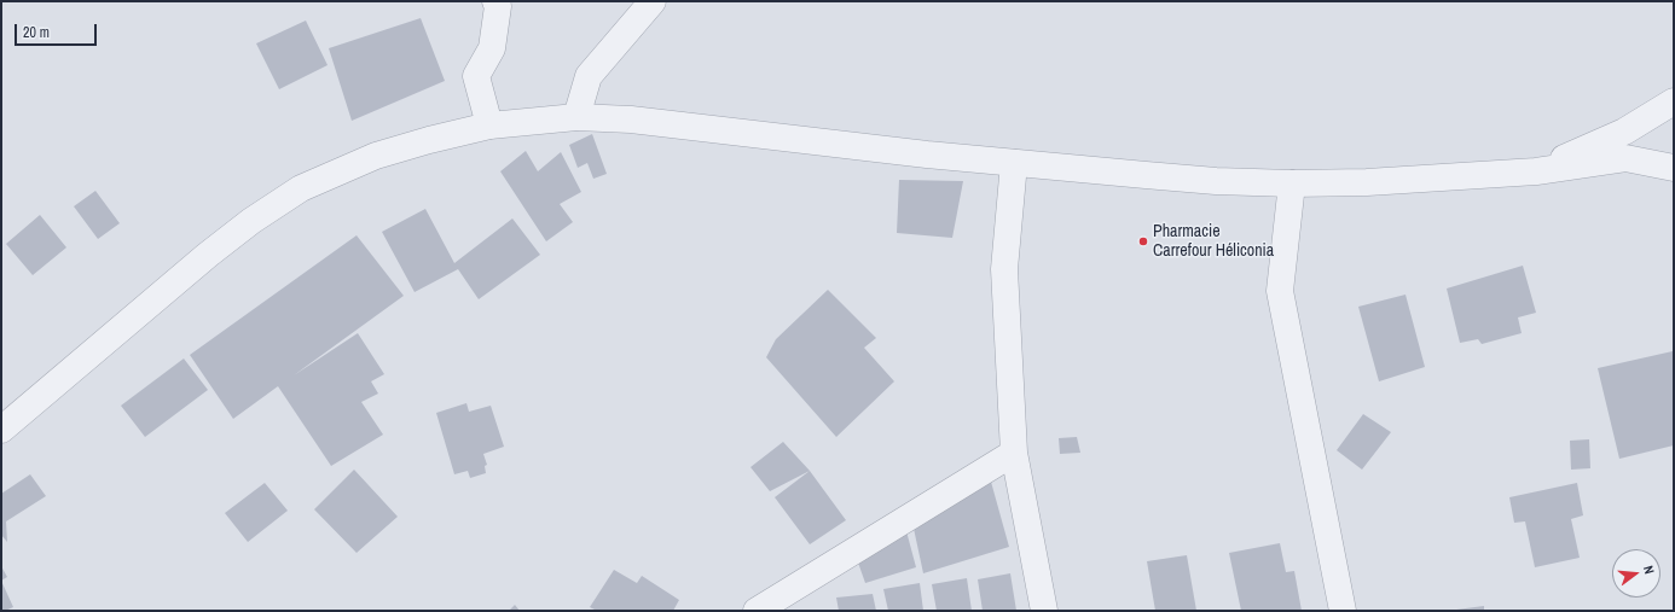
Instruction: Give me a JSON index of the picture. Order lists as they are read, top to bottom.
{
  "places": ["Pharmacie Carrefour Héliconia"],
  "scale_bar": "20 m",
  "north": "right"
}
